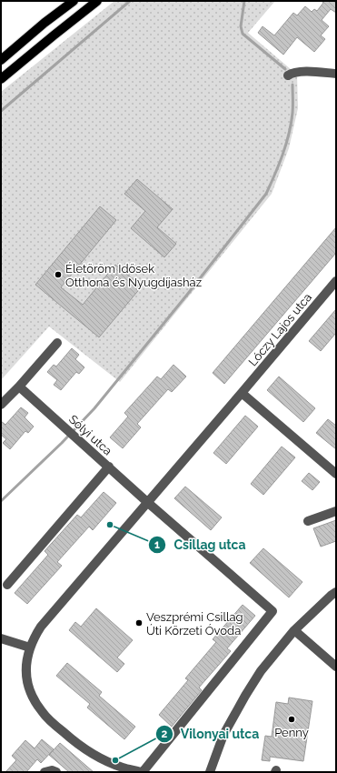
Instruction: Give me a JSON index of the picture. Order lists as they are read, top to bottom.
{
  "streets": {
    "street": ["Lóczy Lajos utca", "Sólyi utca"]
  },
  "crossings": [
    ["Lóczy Lajos utca", "Sólyi utca"]
  ],
  "places": [
    "Életöröm Idősek Otthona és Nyugdíjasház",
    "Csillag utca",
    "Veszprémi Csillag Úti Körzeti Óvoda",
    "Penny",
    "Vilonyai utca"
  ]
}
